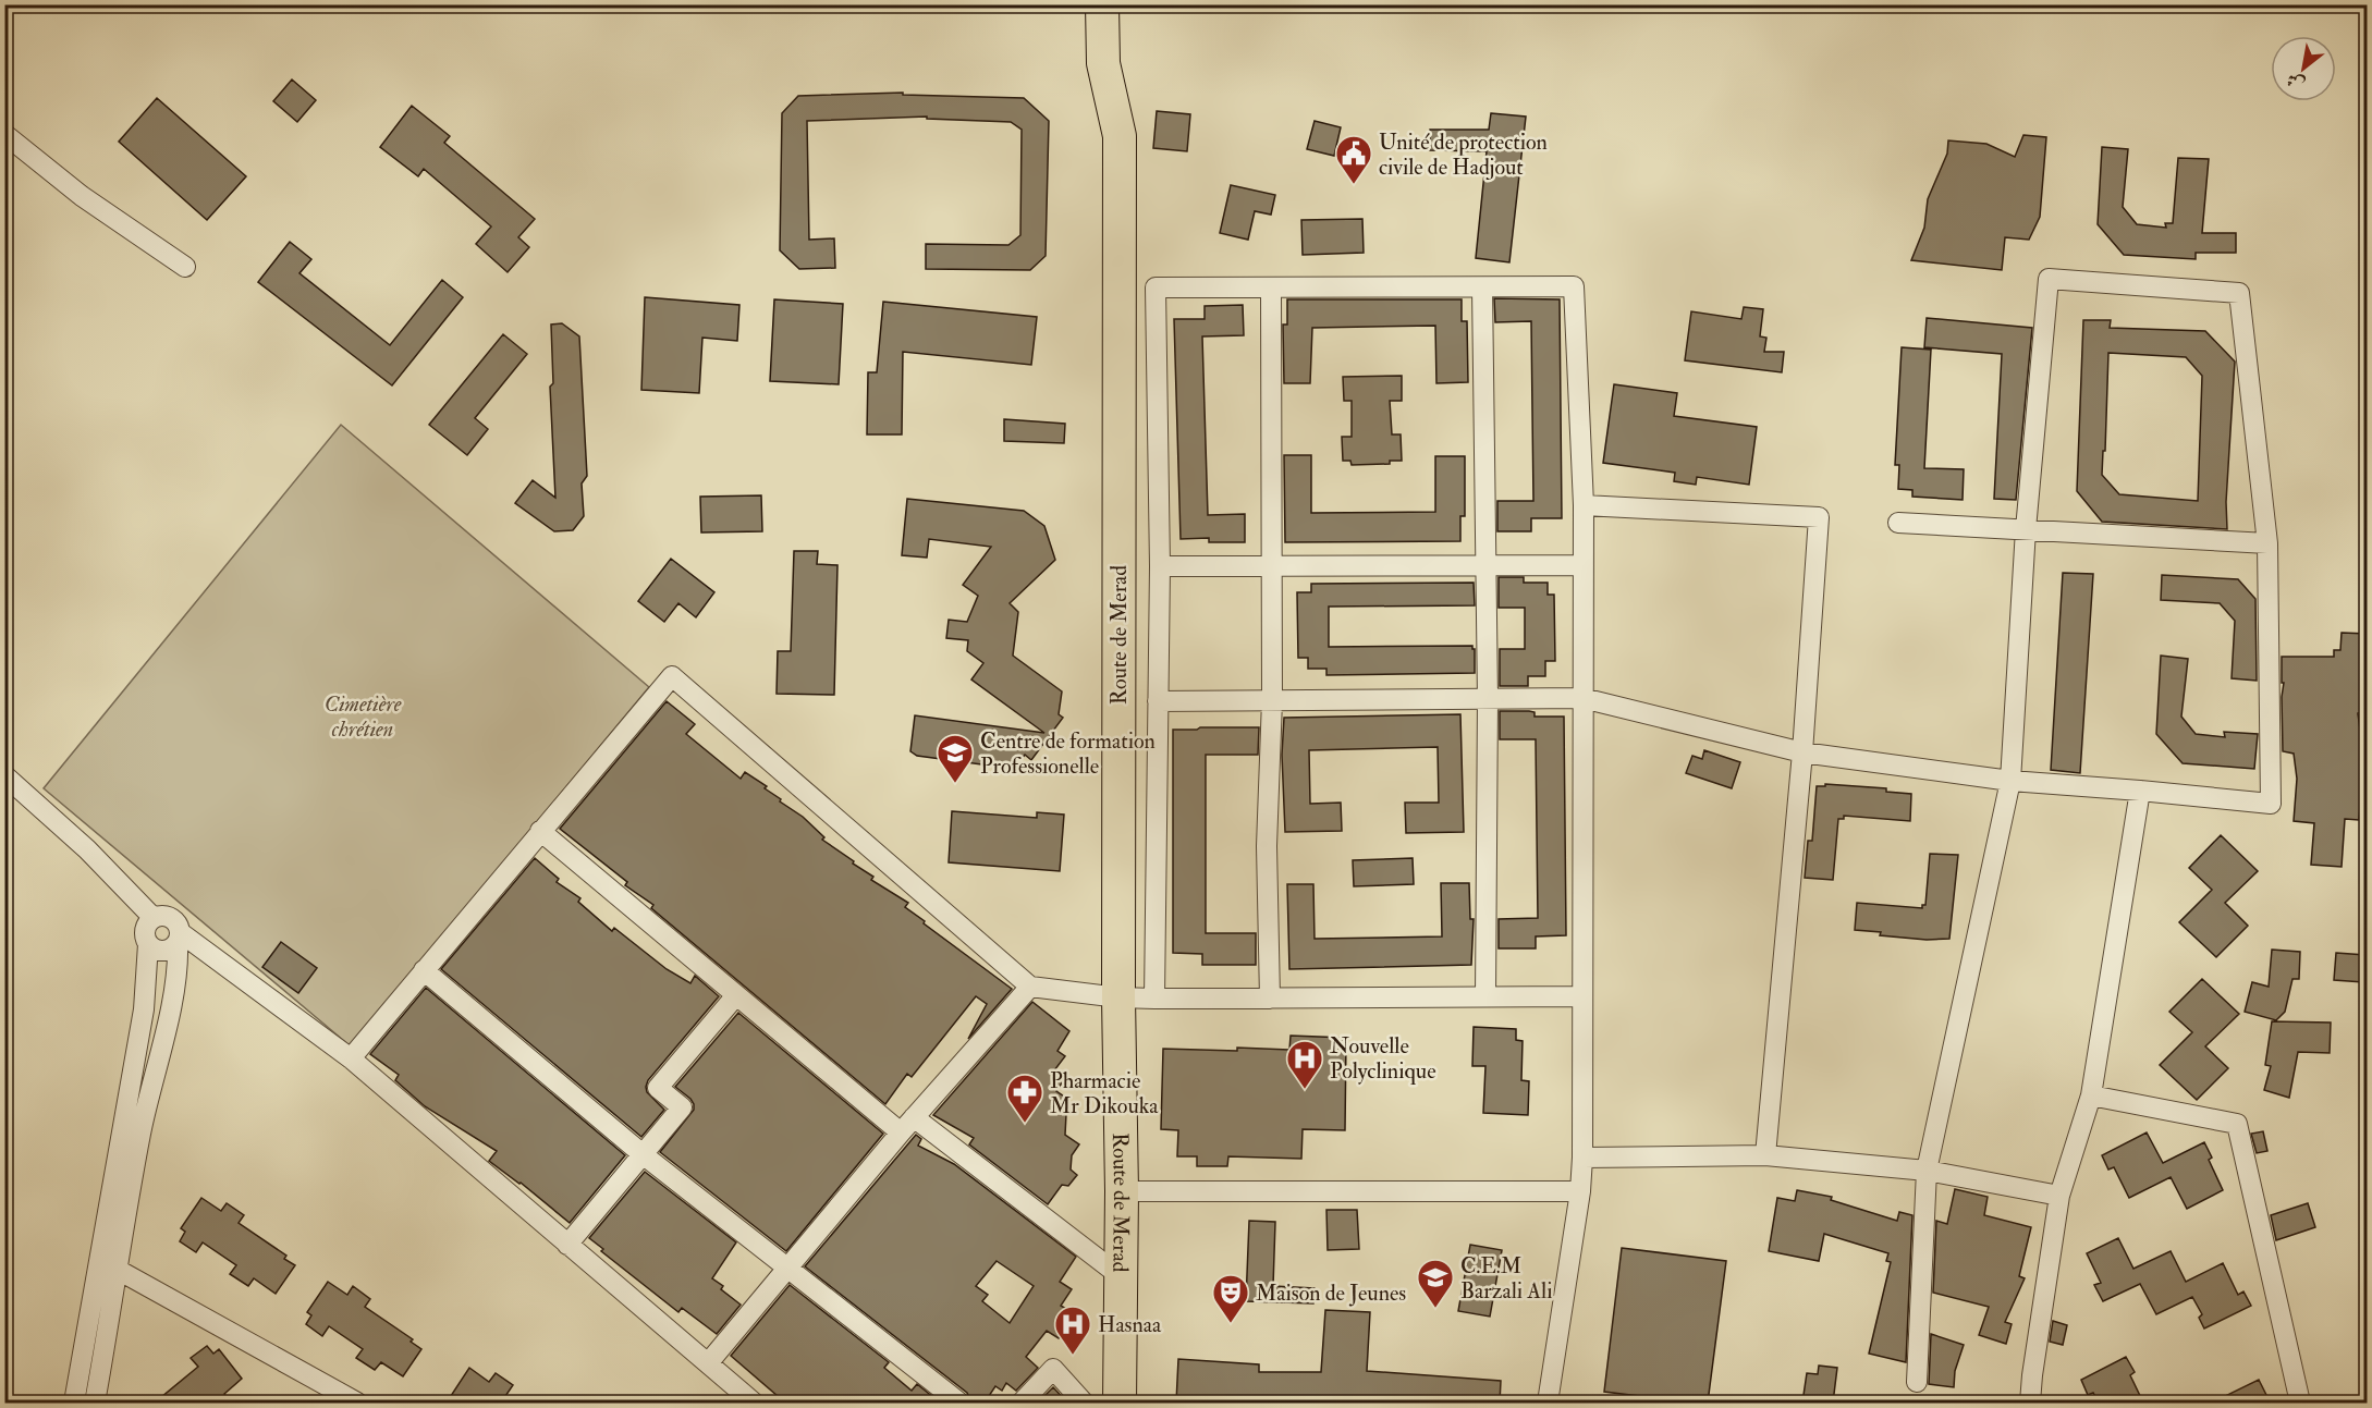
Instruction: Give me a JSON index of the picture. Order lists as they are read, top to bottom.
{
  "streets": {
    "main road": ["Route de Merad"]
  },
  "parks": ["Cimetière chrétien"],
  "places": {
    "public building": ["Unité de protection civile de Hadjout"],
    "school or university": ["Centre de formation Professionelle", "C.E.M Barzali Ali"],
    "hospital": ["Nouvelle Polyclinique", "Hasnaa"],
    "pharmacy": ["Pharmacie Mr Dikouka"],
    "theatre": ["Maison de Jeunes"]
  },
  "north": "bottom left"
}
